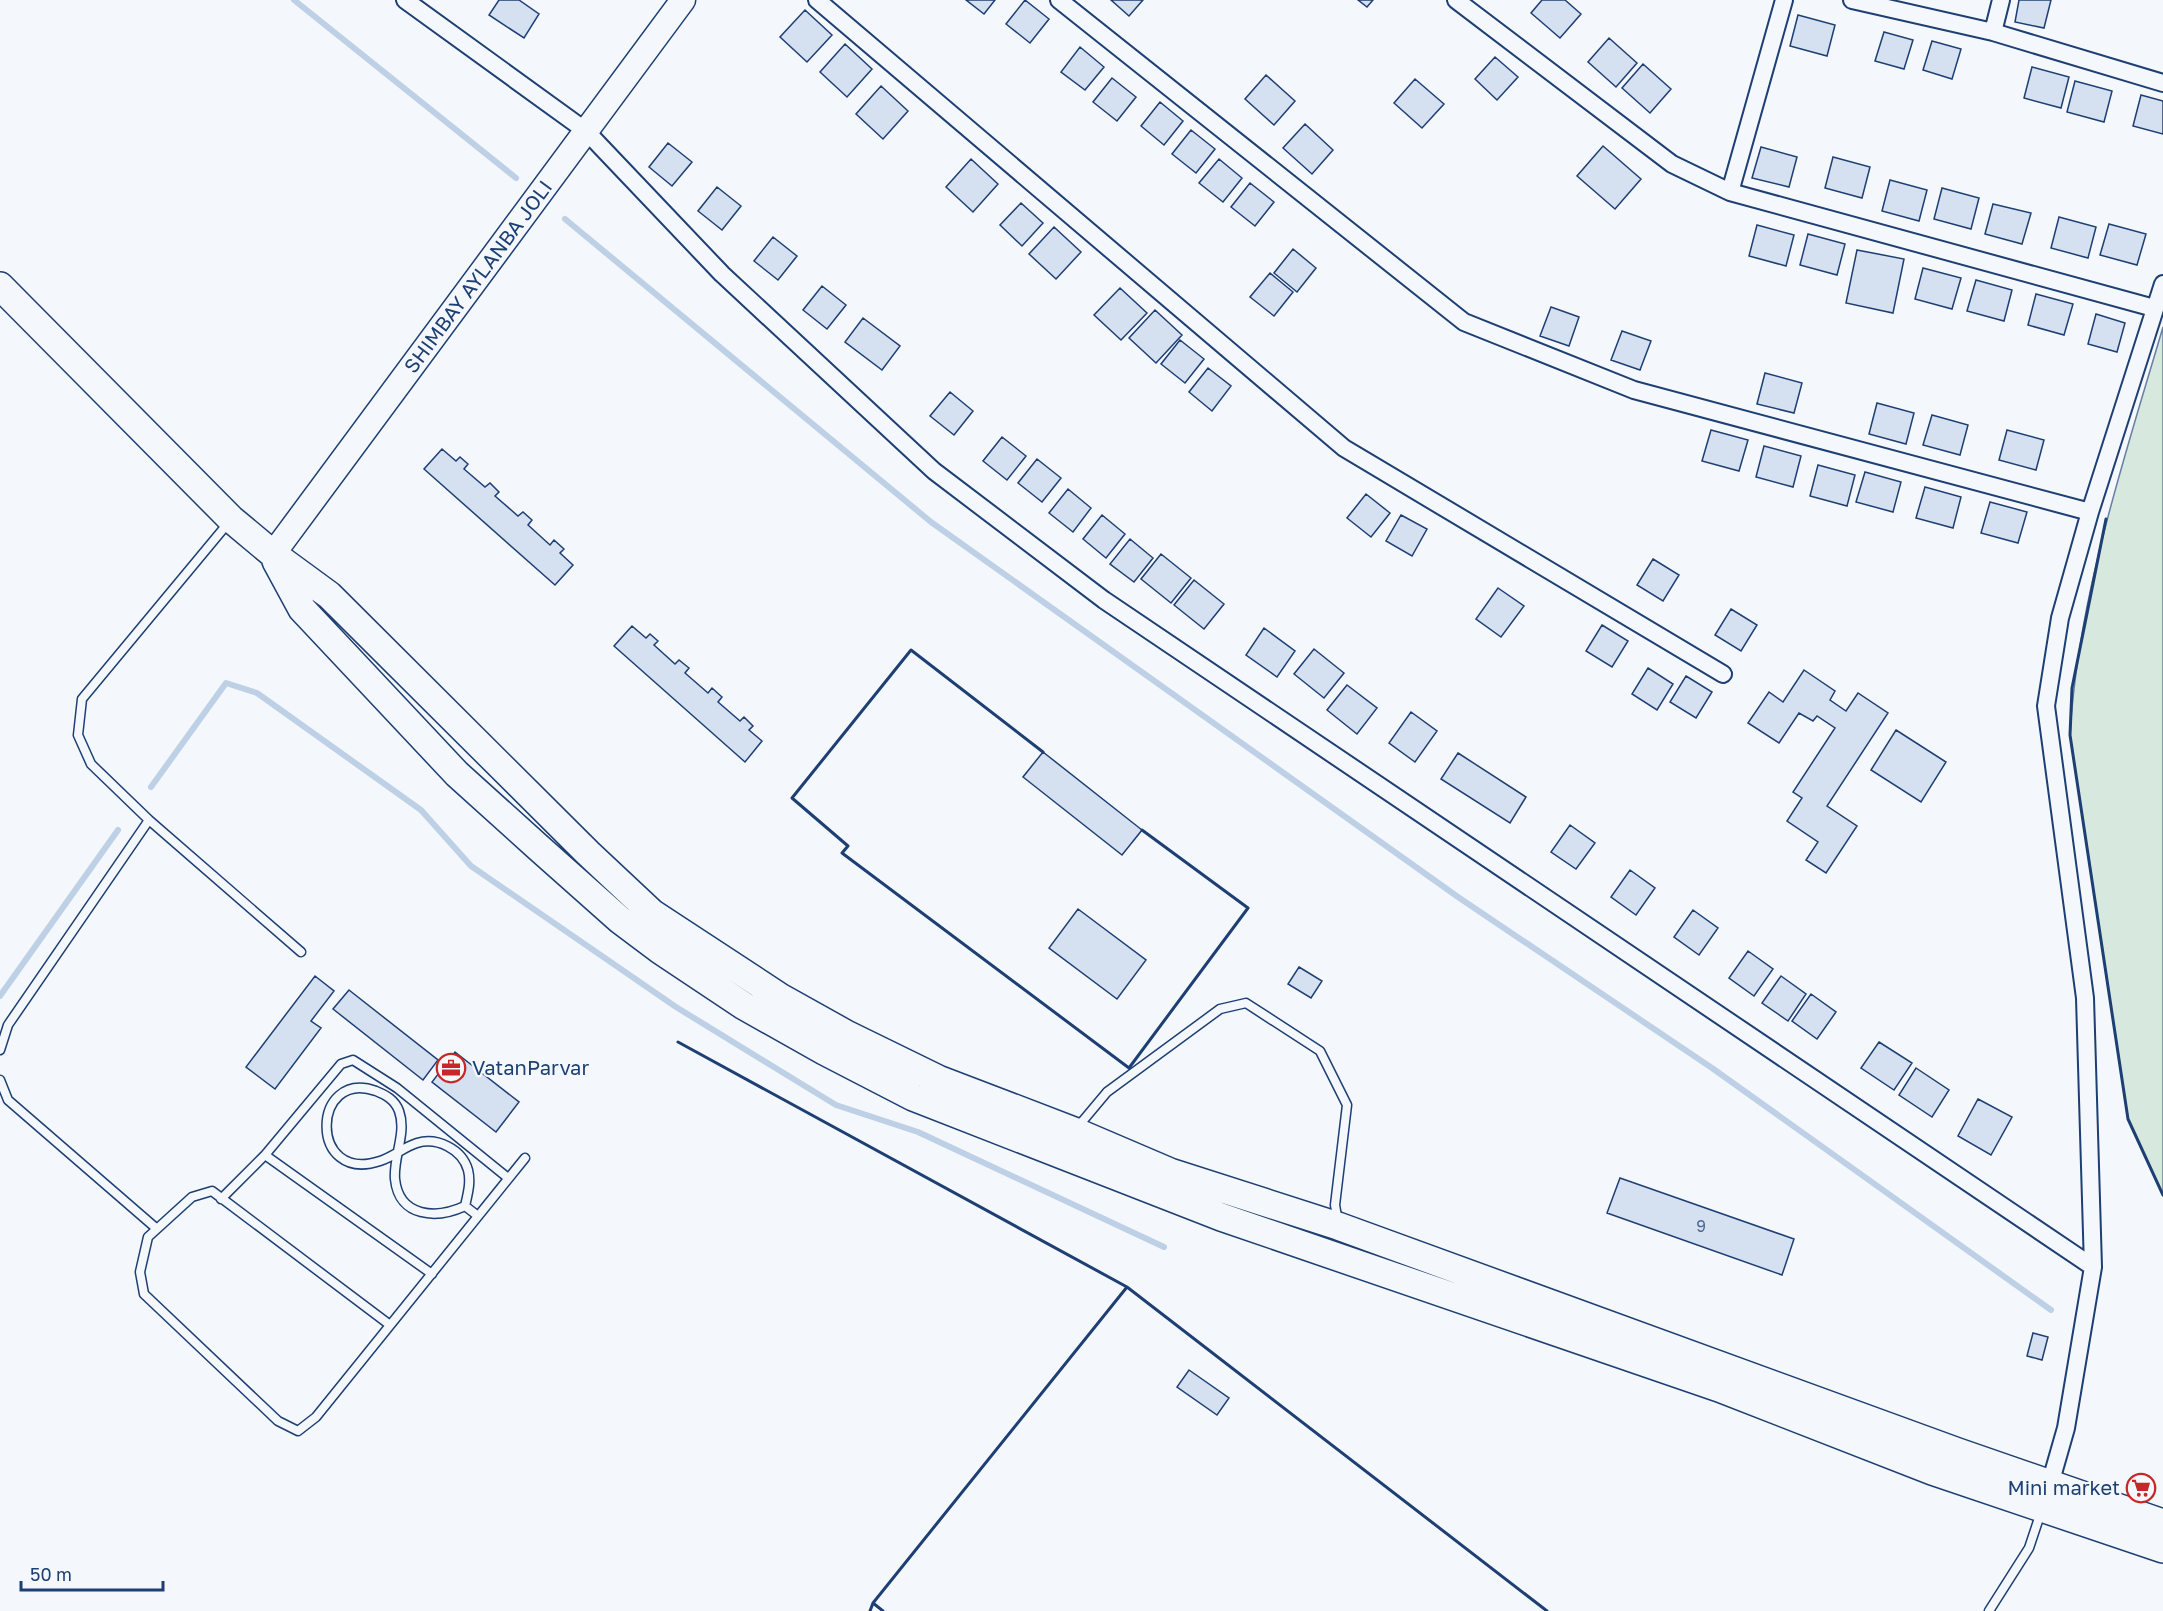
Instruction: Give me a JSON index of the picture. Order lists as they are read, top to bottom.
{
  "places": {
    "office": ["VatanParvar"],
    "supermarket": ["Mini market"]
  },
  "house_numbers": ["9"],
  "scale_bar": "50 m"
}
